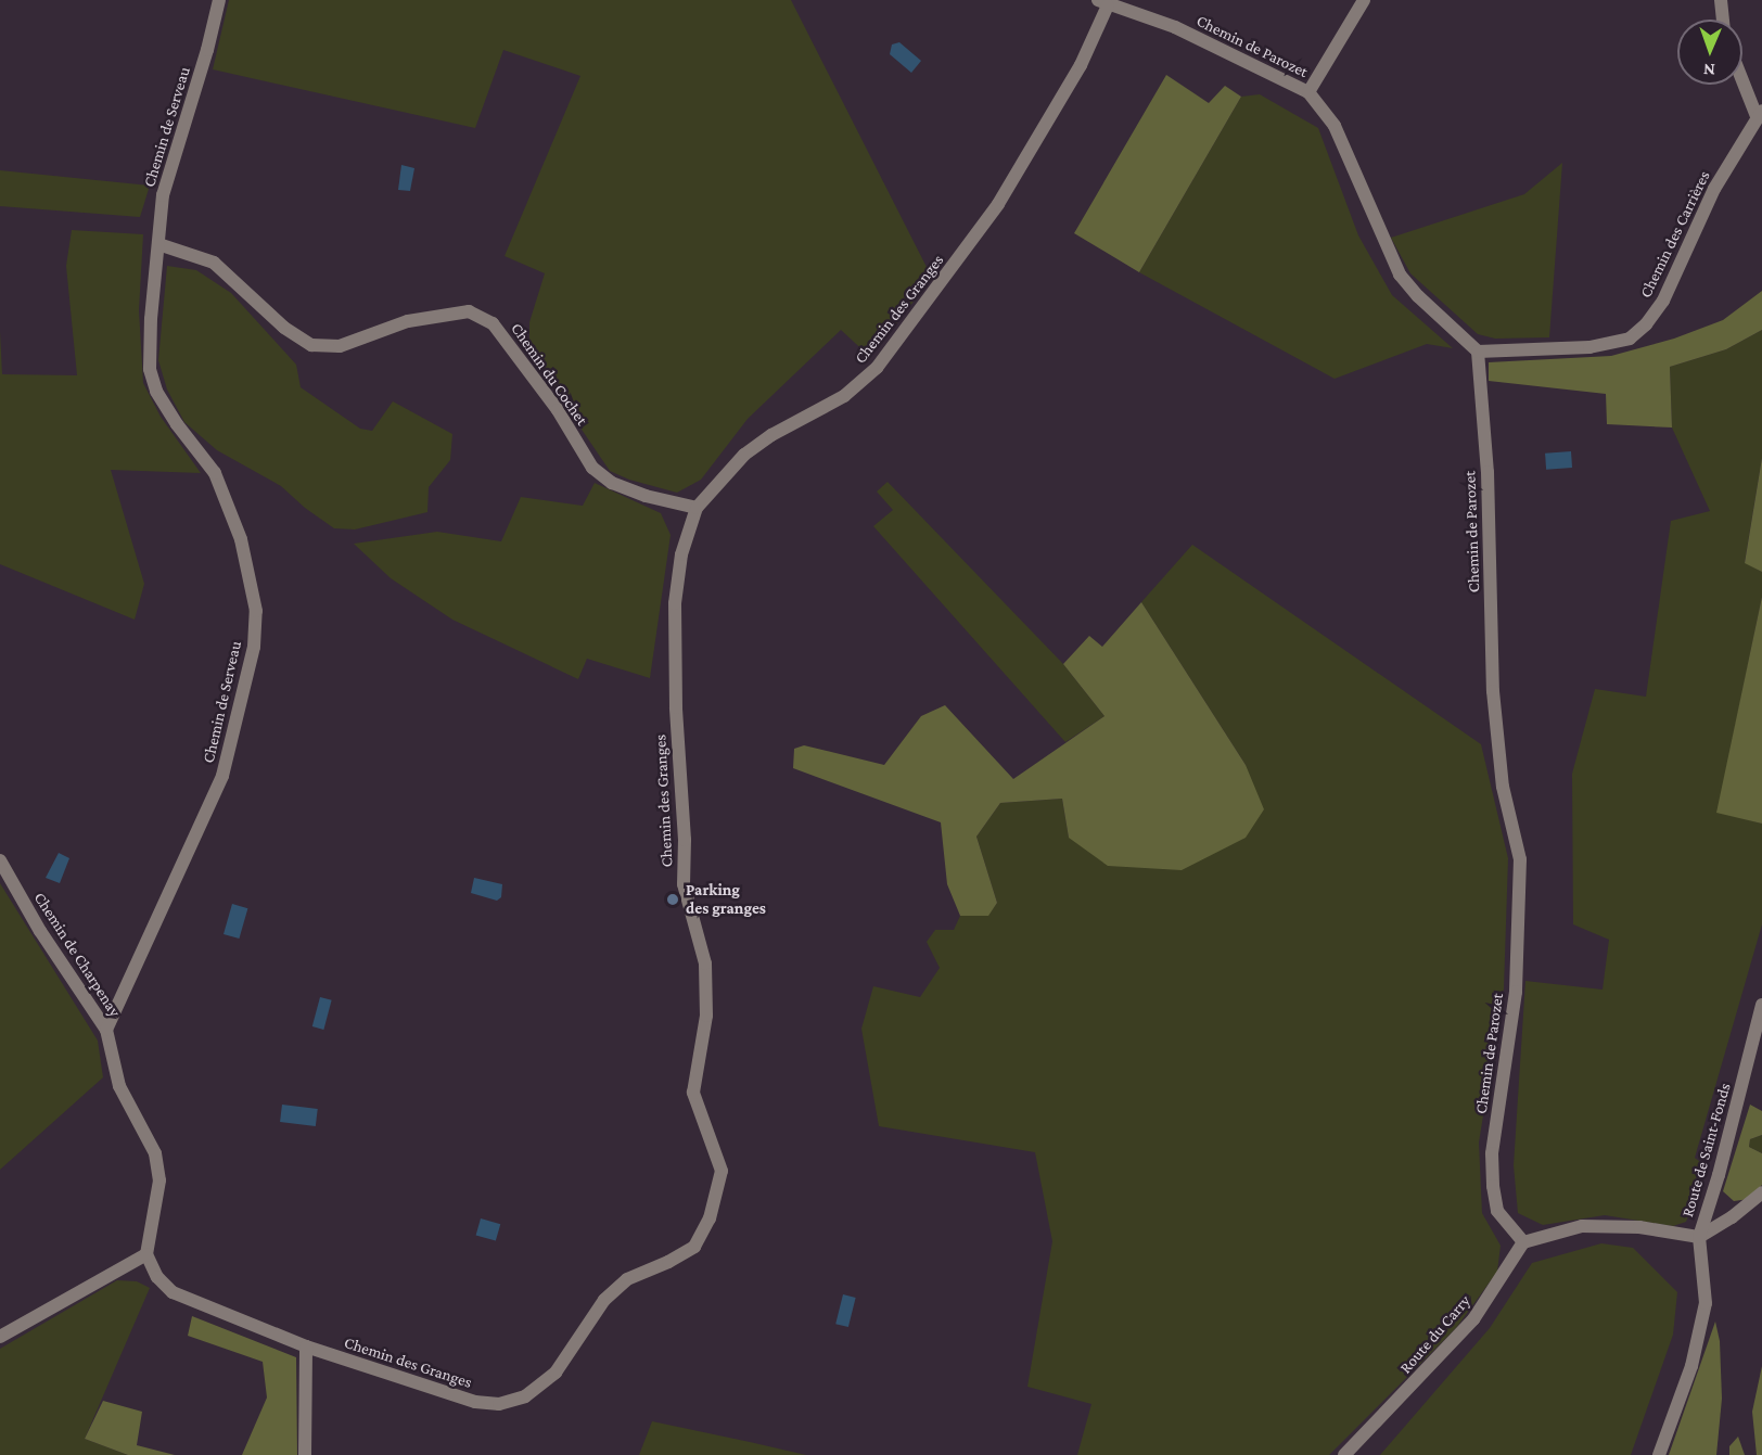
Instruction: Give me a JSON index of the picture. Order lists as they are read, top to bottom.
{
  "streets": {
    "street": [
      "Chemin de Parozet",
      "Chemin de Serveau",
      "Chemin des Carrières",
      "Chemin des Granges",
      "Chemin du Cochet",
      "Chemin de Charpenay",
      "Route de Saint-Fonds",
      "Route du Carry"
    ]
  },
  "crossings": [
    ["Chemin de Parozet", "Chemin des Carrières"],
    ["Chemin de Parozet", "Chemin des Granges"],
    ["Chemin de Parozet", "Route du Carry"],
    ["Chemin de Serveau", "Chemin du Cochet"],
    ["Chemin de Serveau", "Chemin de Charpenay"],
    ["Chemin des Granges", "Chemin du Cochet"],
    ["Chemin des Granges", "Chemin de Charpenay"]
  ],
  "places": ["Parking des granges"],
  "north": "bottom"
}
